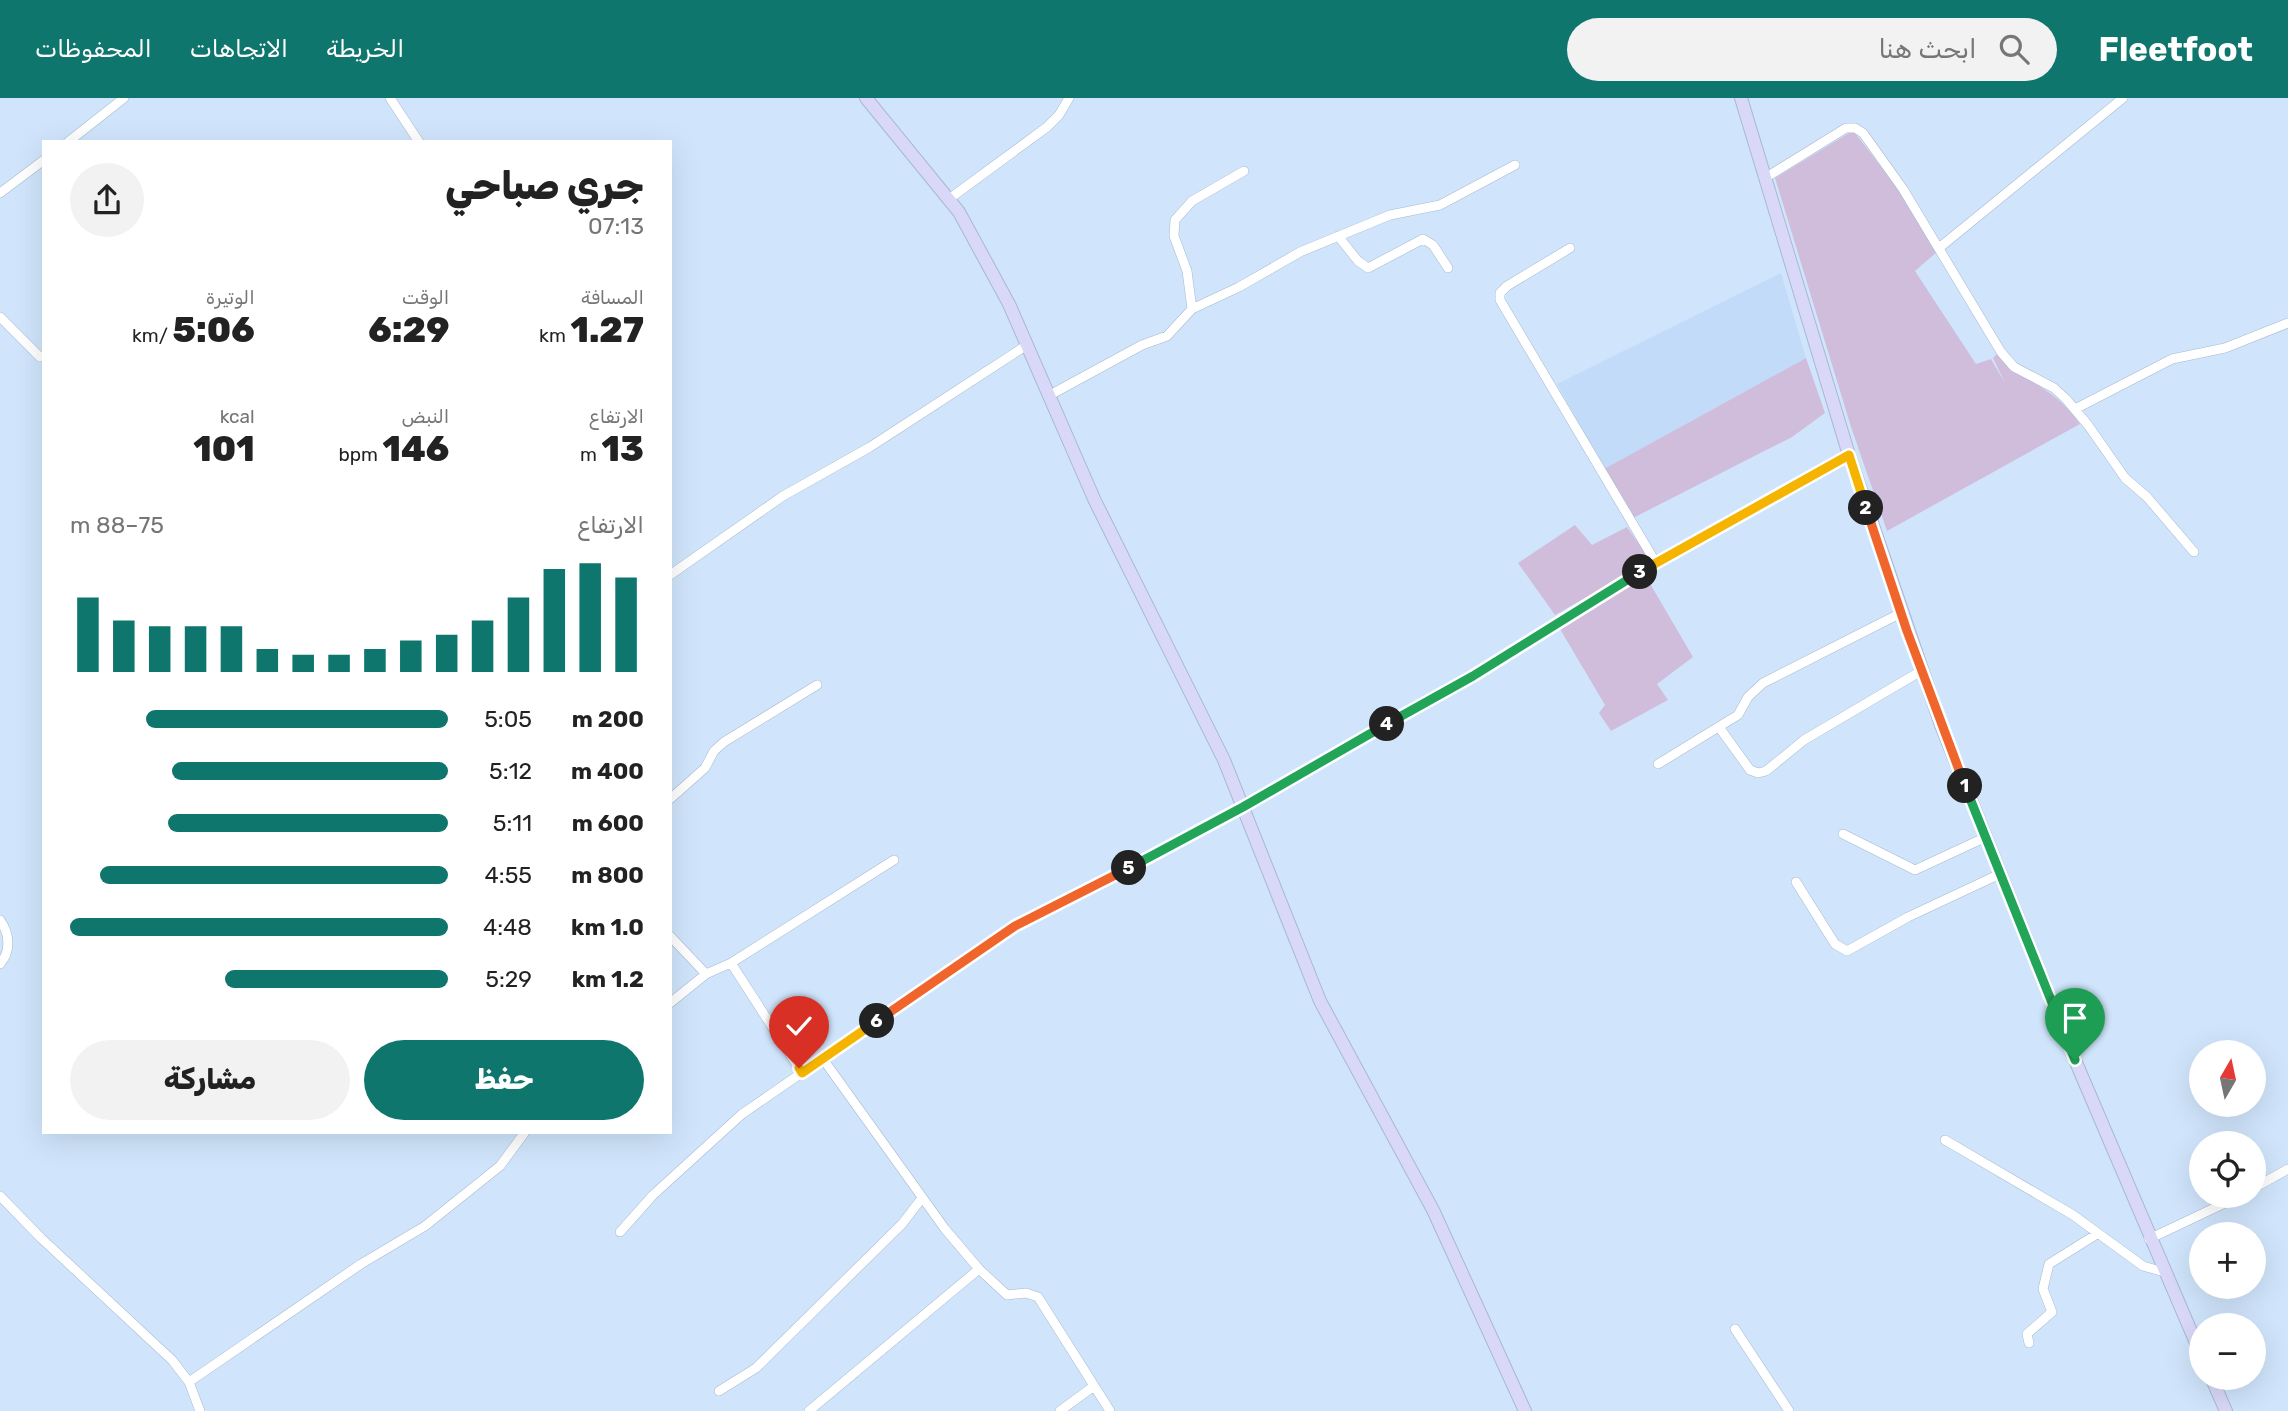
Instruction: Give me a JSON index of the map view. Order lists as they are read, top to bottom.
{
  "north": "top",
  "page": {
    "header": "Fleetfoot",
    "search": "ابحث هنا",
    "nav": ["الخريطة", "الاتجاهات", "المحفوظات"],
    "heading": ["جري صباحي", "07:13"],
    "stats": [
      ["المسافة", "1.27 km"],
      ["الوقت", "6:29"],
      ["الوتيرة", "5:06 /km"],
      ["الارتفاع", "13 m"],
      ["النبض", "146 bpm"],
      ["kcal", "101"]
    ],
    "pins": [
      "2",
      "3",
      "4",
      "1",
      "5",
      "6"
    ],
    "chart": ["الارتفاع", "75–88 m"],
    "list": [
      {
        "name": "200 m",
        "note": "5:05"
      },
      {
        "name": "400 m",
        "note": "5:12"
      },
      {
        "name": "600 m",
        "note": "5:11"
      },
      {
        "name": "800 m",
        "note": "4:55"
      },
      {
        "name": "1.0 km",
        "note": "4:48"
      },
      {
        "name": "1.2 km",
        "note": "5:29"
      }
    ],
    "buttons": ["حفظ", "مشاركة"],
    "map_buttons": ["+", "−"]
  }
}
